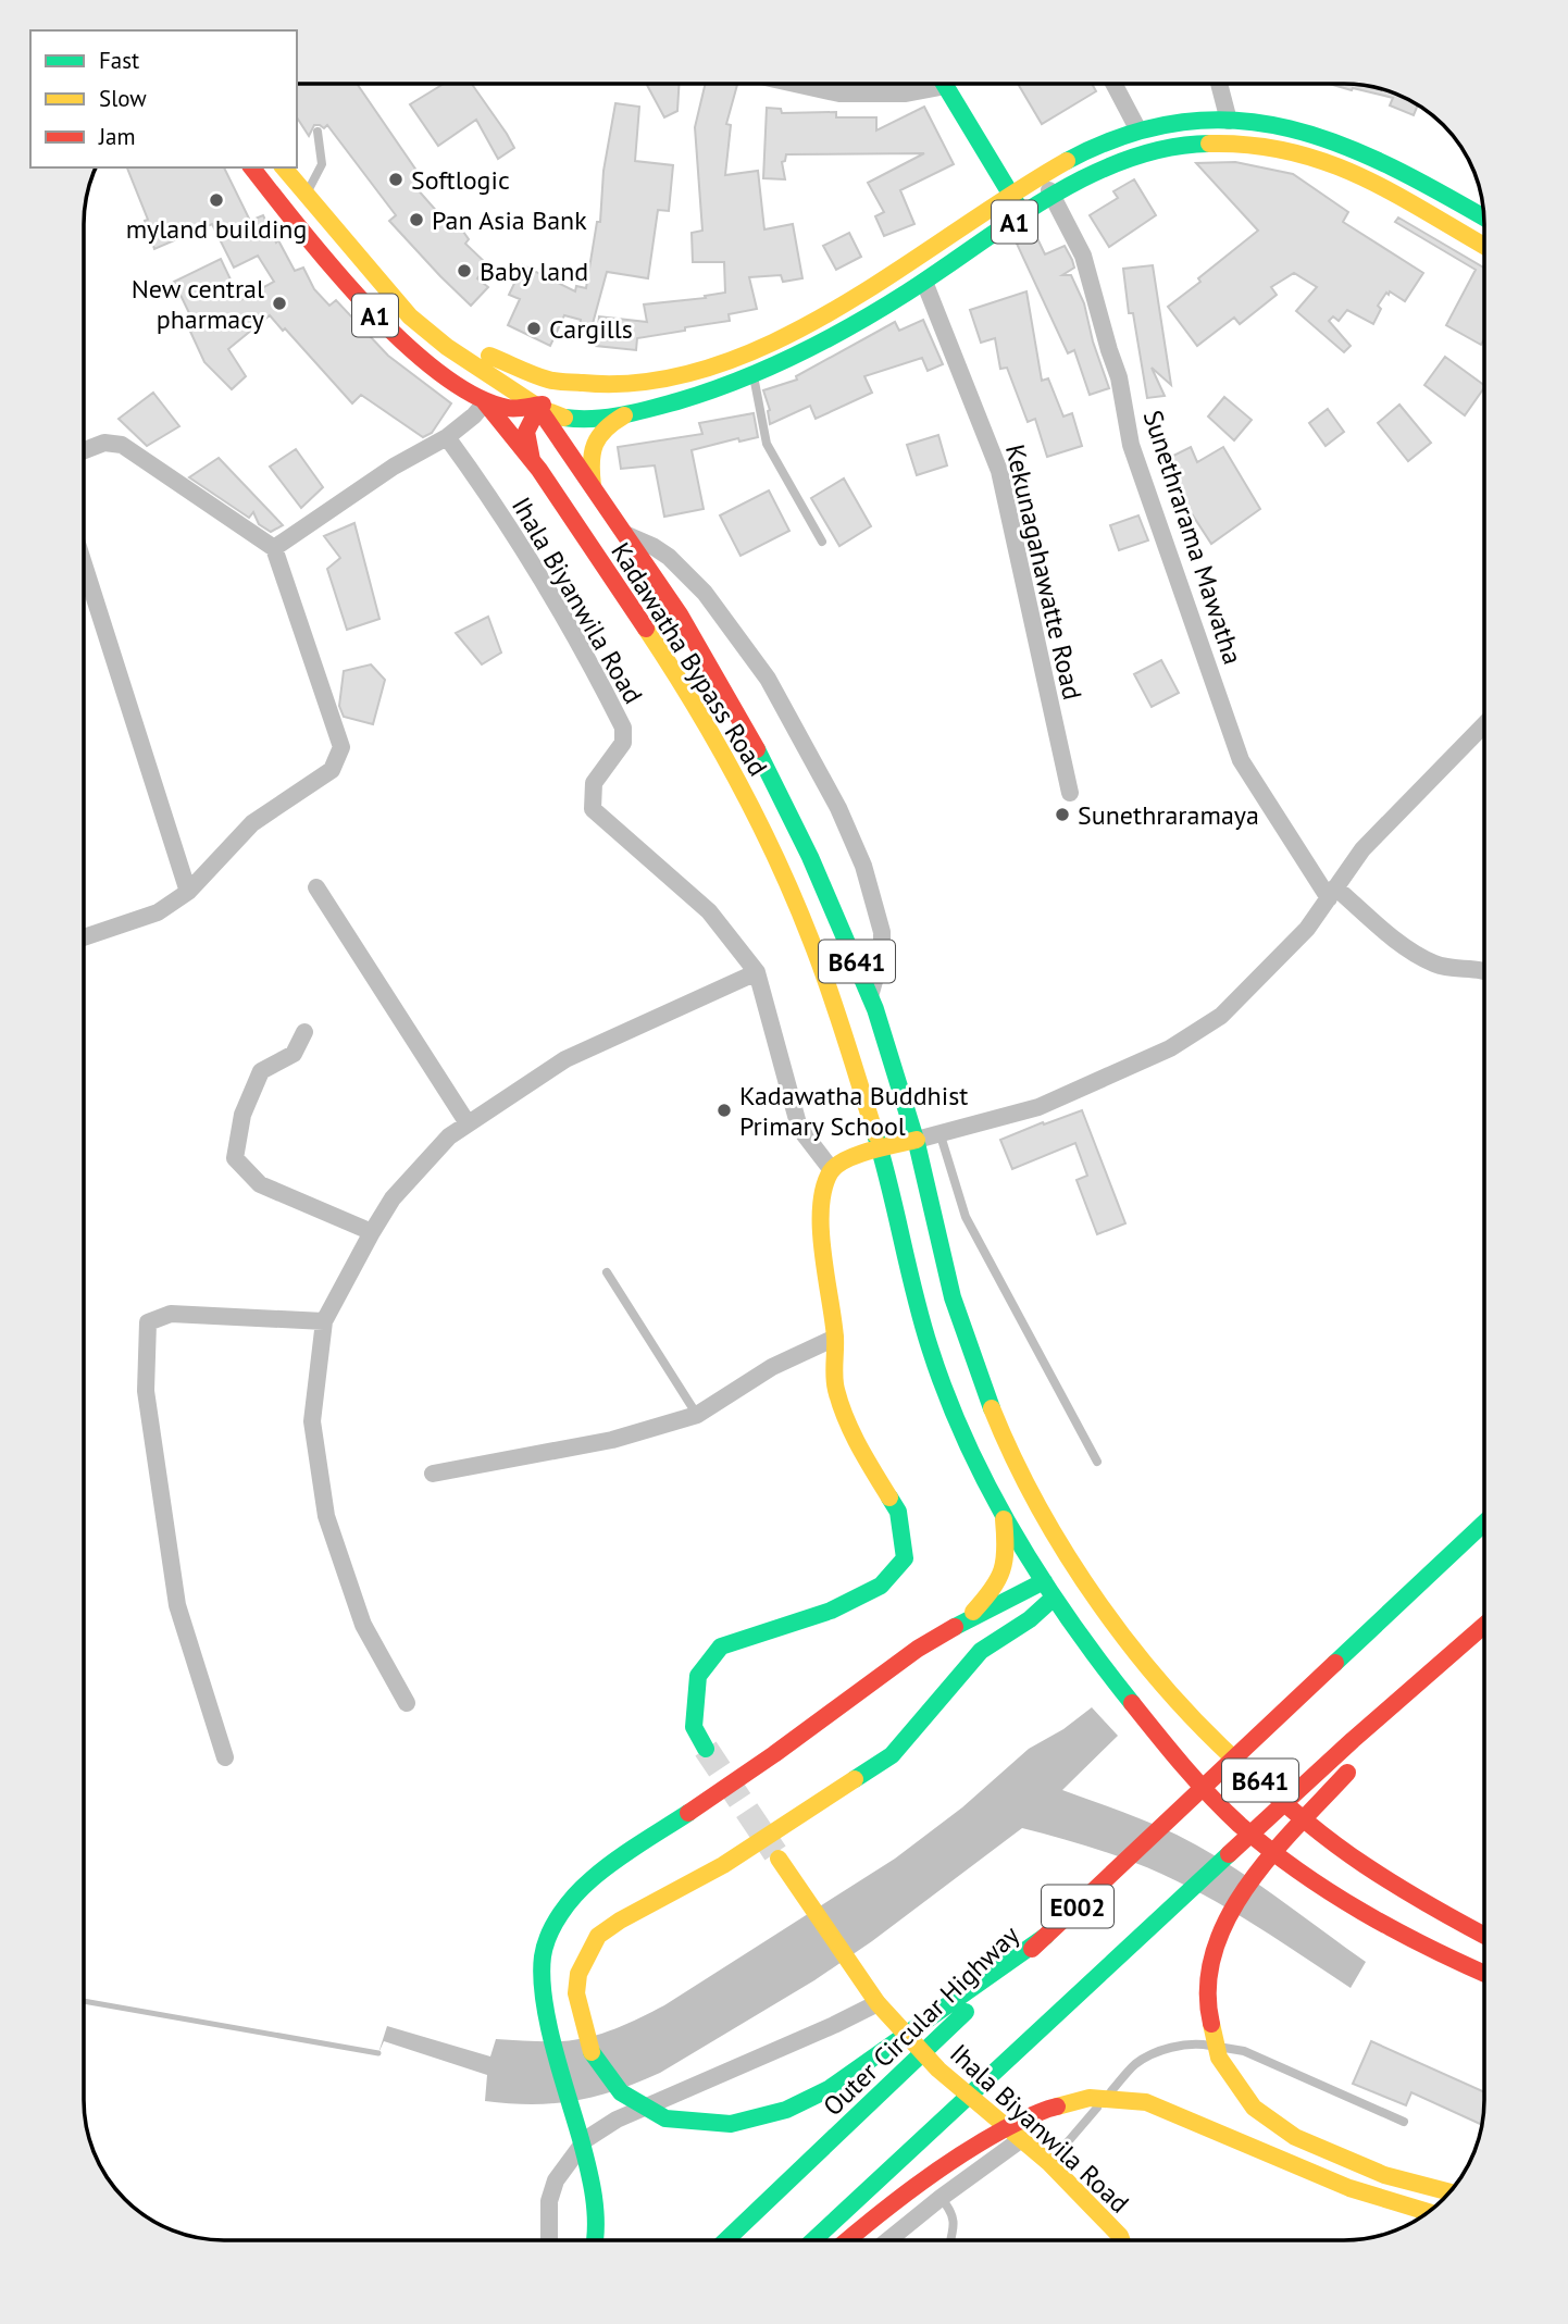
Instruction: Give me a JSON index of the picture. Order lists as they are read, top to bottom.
{
  "streets": {
    "main road": [
      "A1",
      "Ihala Biyanwila Road",
      "Kadawatha Bypass Road",
      "B641",
      "E002",
      "Outer Circular Highway"
    ],
    "street": ["Sunethrarama Mawatha", "Kekunagahawatte Road"]
  },
  "crossings": [
    ["A1", "Sunethrarama Mawatha"],
    ["A1", "Kekunagahawatte Road"],
    ["A1", "Kadawatha Bypass Road"]
  ],
  "places": [
    "Softlogic",
    "myland building",
    "Pan Asia Bank",
    "Baby land",
    "New central pharmacy",
    "Cargills",
    "Sunethraramaya",
    "Kadawatha Buddhist Primary School"
  ],
  "legend": ["Fast", "Slow", "Jam"]
}
